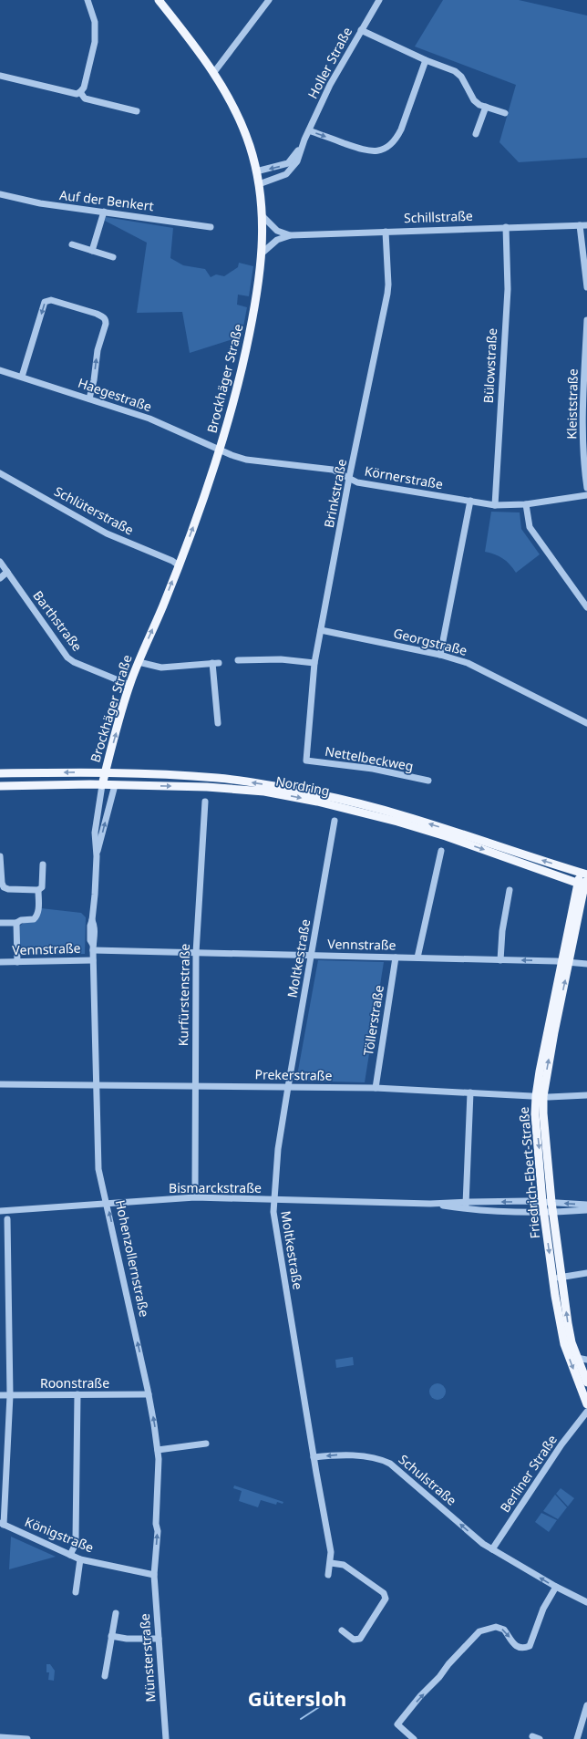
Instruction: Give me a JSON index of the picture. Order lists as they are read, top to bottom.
{
  "streets": {
    "main road": [
      "Brockhäger Straße",
      "Nordring",
      "Friedrich-Ebert-Straße",
      "Hohenzollernstraße"
    ],
    "street": [
      "Holler Straße",
      "Auf der Benkert",
      "Schillstraße",
      "Bülowstraße",
      "Haegestraße",
      "Kleiststraße",
      "Körnerstraße",
      "Brinkstraße",
      "Schlüterstraße",
      "Barthstraße",
      "Georgstraße",
      "Nettelbeckweg",
      "Vennstraße",
      "Moltkestraße",
      "Kurfürstenstraße",
      "Töllerstraße",
      "Prekerstraße",
      "Bismarckstraße",
      "Roonstraße",
      "Berliner Straße",
      "Schulstraße",
      "Königstraße",
      "Münsterstraße"
    ]
  },
  "crossings": [
    ["Holler Straße", "Brockhäger Straße"],
    ["Schillstraße", "Bülowstraße"],
    ["Schillstraße", "Brockhäger Straße"],
    ["Schillstraße", "Brinkstraße"],
    ["Bülowstraße", "Körnerstraße"],
    ["Brockhäger Straße", "Haegestraße"],
    ["Brockhäger Straße", "Körnerstraße"],
    ["Brockhäger Straße", "Schlüterstraße"],
    ["Brockhäger Straße", "Barthstraße"],
    ["Brockhäger Straße", "Nordring"],
    ["Brockhäger Straße", "Hohenzollernstraße"],
    ["Haegestraße", "Körnerstraße"],
    ["Körnerstraße", "Brinkstraße"],
    ["Brinkstraße", "Georgstraße"],
    ["Brinkstraße", "Nettelbeckweg"],
    ["Nordring", "Friedrich-Ebert-Straße"],
    ["Nordring", "Hohenzollernstraße"],
    ["Vennstraße", "Moltkestraße"],
    ["Vennstraße", "Kurfürstenstraße"],
    ["Vennstraße", "Töllerstraße"],
    ["Vennstraße", "Friedrich-Ebert-Straße"],
    ["Vennstraße", "Hohenzollernstraße"],
    ["Moltkestraße", "Prekerstraße"],
    ["Moltkestraße", "Bismarckstraße"],
    ["Moltkestraße", "Schulstraße"],
    ["Kurfürstenstraße", "Prekerstraße"],
    ["Töllerstraße", "Prekerstraße"],
    ["Prekerstraße", "Friedrich-Ebert-Straße"],
    ["Prekerstraße", "Hohenzollernstraße"],
    ["Friedrich-Ebert-Straße", "Bismarckstraße"],
    ["Bismarckstraße", "Hohenzollernstraße"],
    ["Hohenzollernstraße", "Roonstraße"],
    ["Hohenzollernstraße", "Königstraße"],
    ["Hohenzollernstraße", "Münsterstraße"],
    ["Berliner Straße", "Schulstraße"],
    ["Königstraße", "Münsterstraße"]
  ],
  "one_way": ["Brockhäger Straße", "Hohenzollernstraße", "Schulstraße"],
  "districts": ["Gütersloh"]
}
